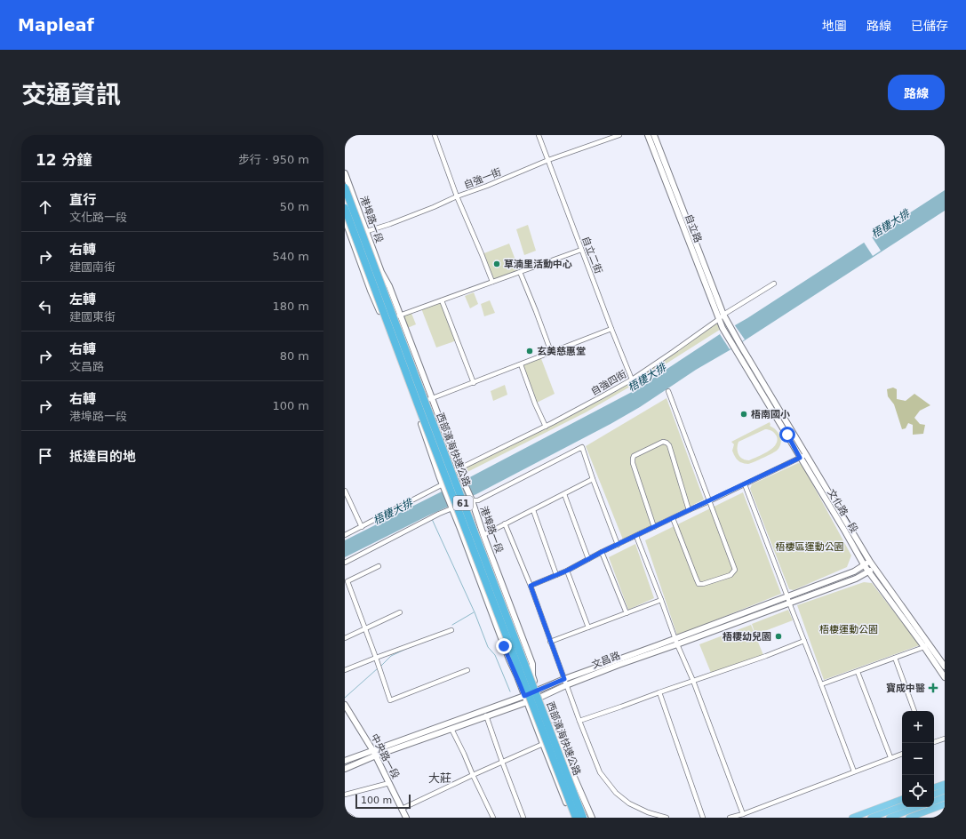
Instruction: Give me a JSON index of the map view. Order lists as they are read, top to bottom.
{
  "streets": {
    "highway": ["西部濱海快速公路", "61"],
    "street": [
      "自強一街",
      "港埠路一段",
      "自立路",
      "自立二街",
      "自強四街",
      "文化路一段",
      "文昌路",
      "中央路一段"
    ]
  },
  "crossings": [
    ["自強一街", "港埠路一段"],
    ["自強一街", "自立二街"],
    ["港埠路一段", "自強四街"],
    ["港埠路一段", "文昌路"],
    ["自立路", "自強四街"],
    ["自立路", "文化路一段"],
    ["自立二街", "自強四街"],
    ["文化路一段", "文昌路"],
    ["文昌路", "中央路一段"]
  ],
  "districts": ["大莊"],
  "water": ["梧棲大排"],
  "parks": ["梧棲區運動公園", "梧棲運動公園"],
  "places": {
    "other": [
      "草湳里活動中心",
      "玄美慈惠堂",
      "梧南國小",
      "梧棲幼兒園"
    ],
    "health": ["寶成中醫"]
  },
  "scale_bar": "100 m",
  "page": {
    "header": "Mapleaf",
    "nav": ["地圖", "路線", "已儲存"],
    "title": "交通資訊",
    "buttons": "路線",
    "heading": ["12 分鐘", "步行 · 950 m"],
    "list": [
      ["直行", "文化路一段", "50 m"],
      ["右轉", "建國南街", "540 m"],
      ["左轉", "建國東街", "180 m"],
      ["右轉", "文昌路", "80 m"],
      ["右轉", "港埠路一段", "100 m"],
      "抵達目的地"
    ],
    "map_buttons": ["+", "−"],
    "scale": "100 m"
  }
}
